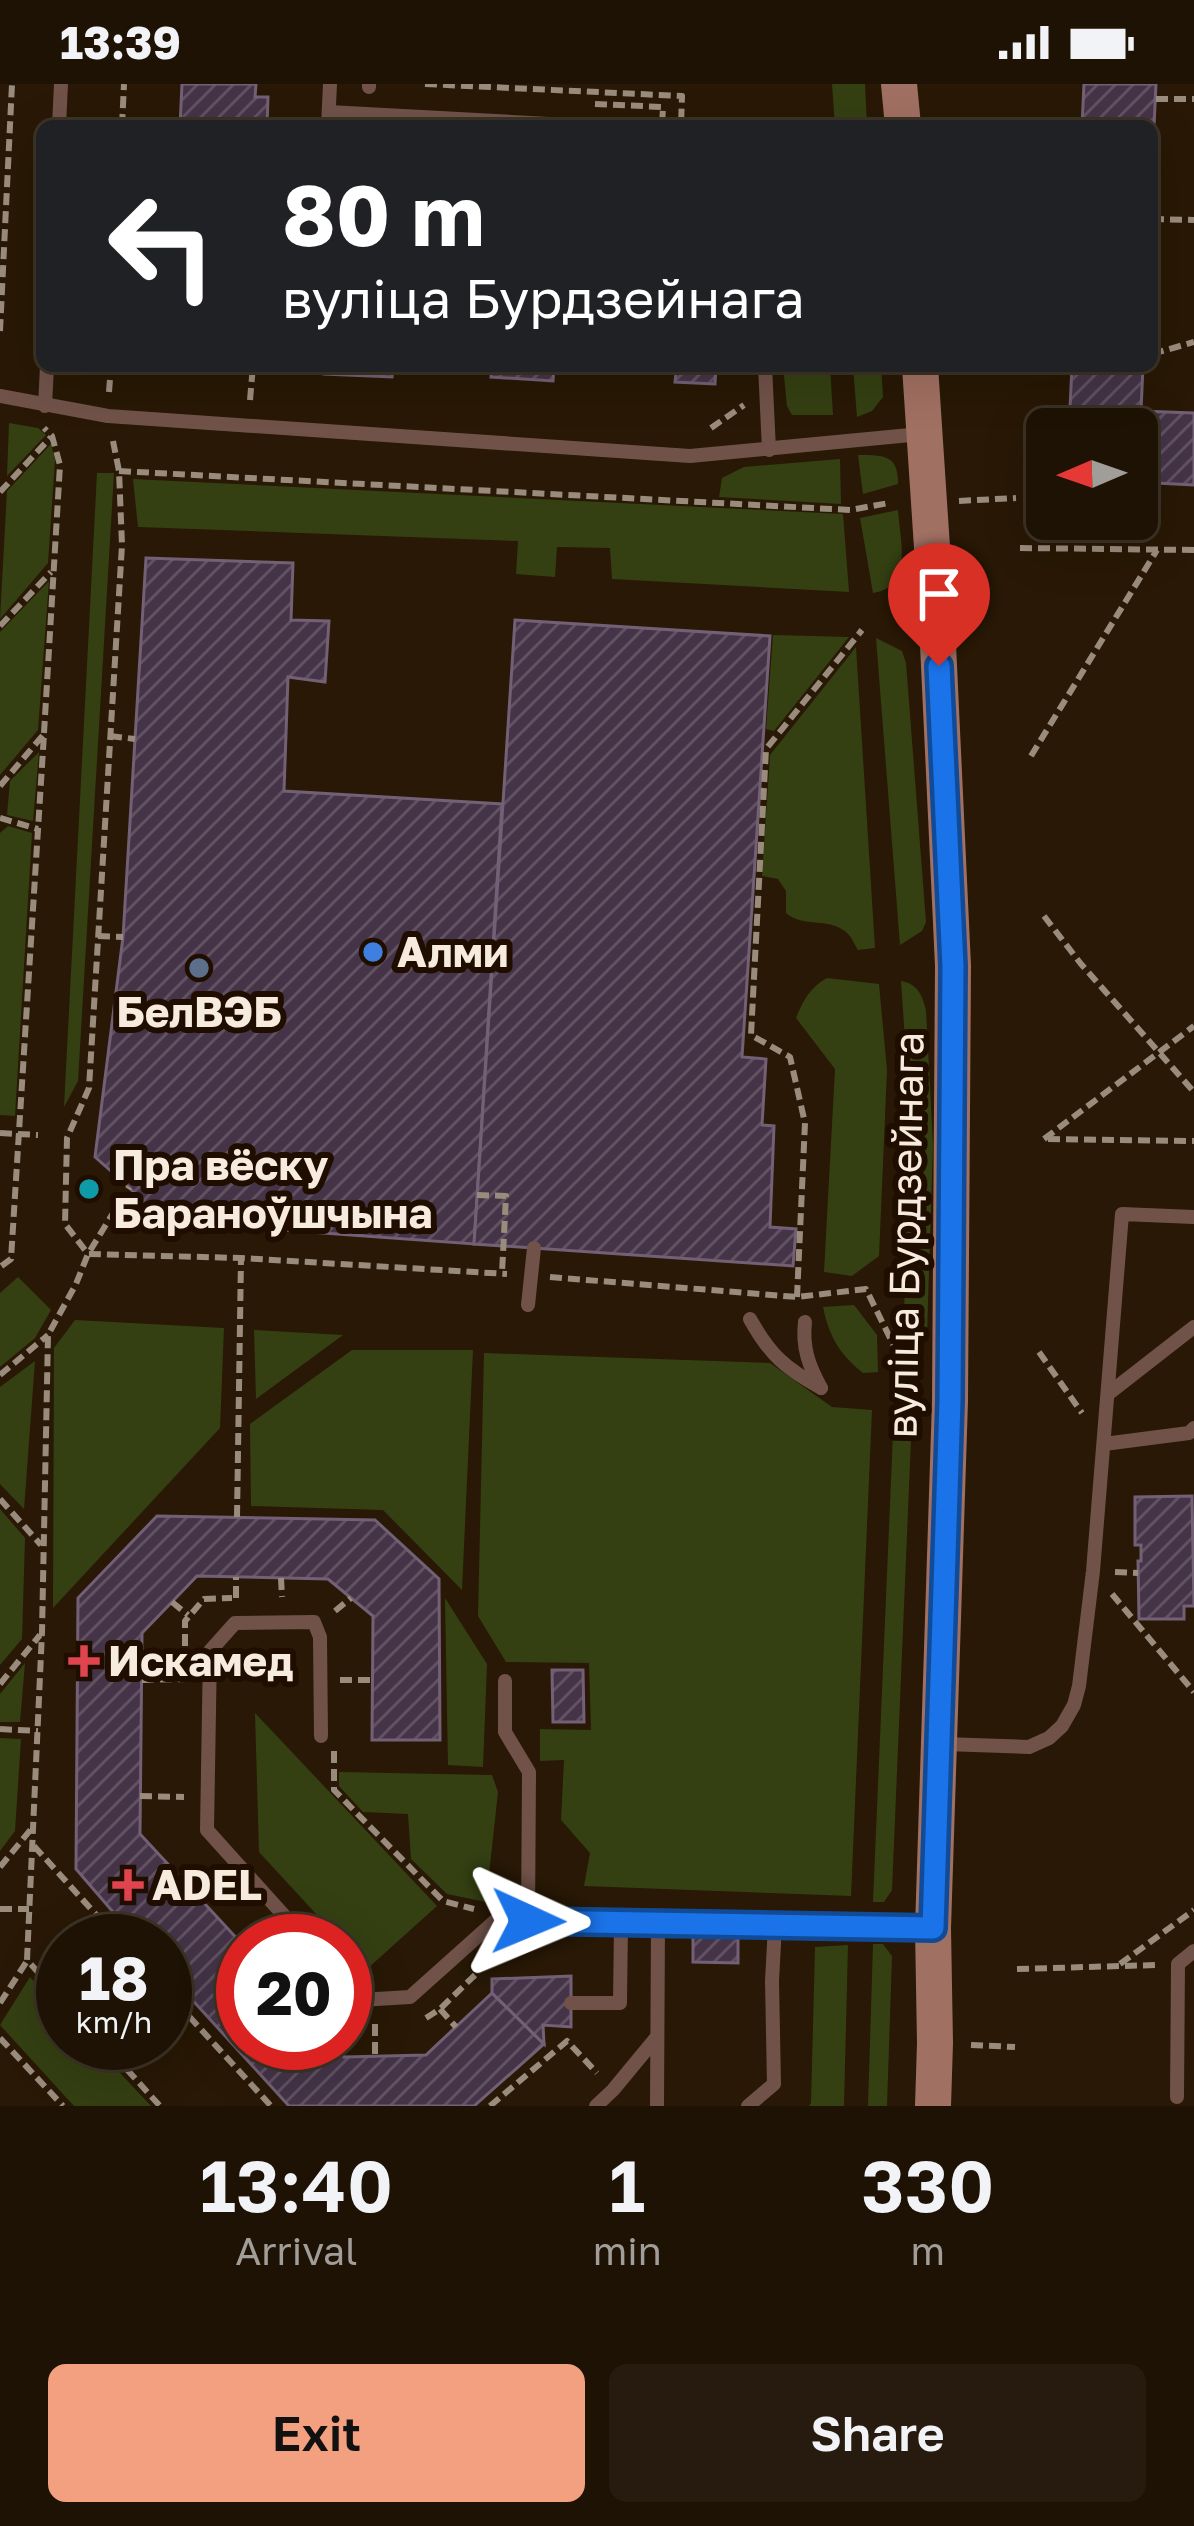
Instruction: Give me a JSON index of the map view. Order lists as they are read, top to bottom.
{
  "streets": {
    "street": ["вуліца Бурдзейнага"]
  },
  "places": {
    "other": ["Алми", "БелВЭБ", "Пра вёску Бараноўшчына"],
    "health": ["Искамед", "ADEL"]
  },
  "north": "left",
  "page": {
    "status": "13:39",
    "turn": ["80 m", "вуліца Бурдзейнага"],
    "speed": "18 km/h",
    "limit": "20",
    "eta": [
      "13:40",
      "Arrival",
      "1",
      "min",
      "330",
      "m"
    ],
    "buttons": ["Exit", "Share"]
  }
}
